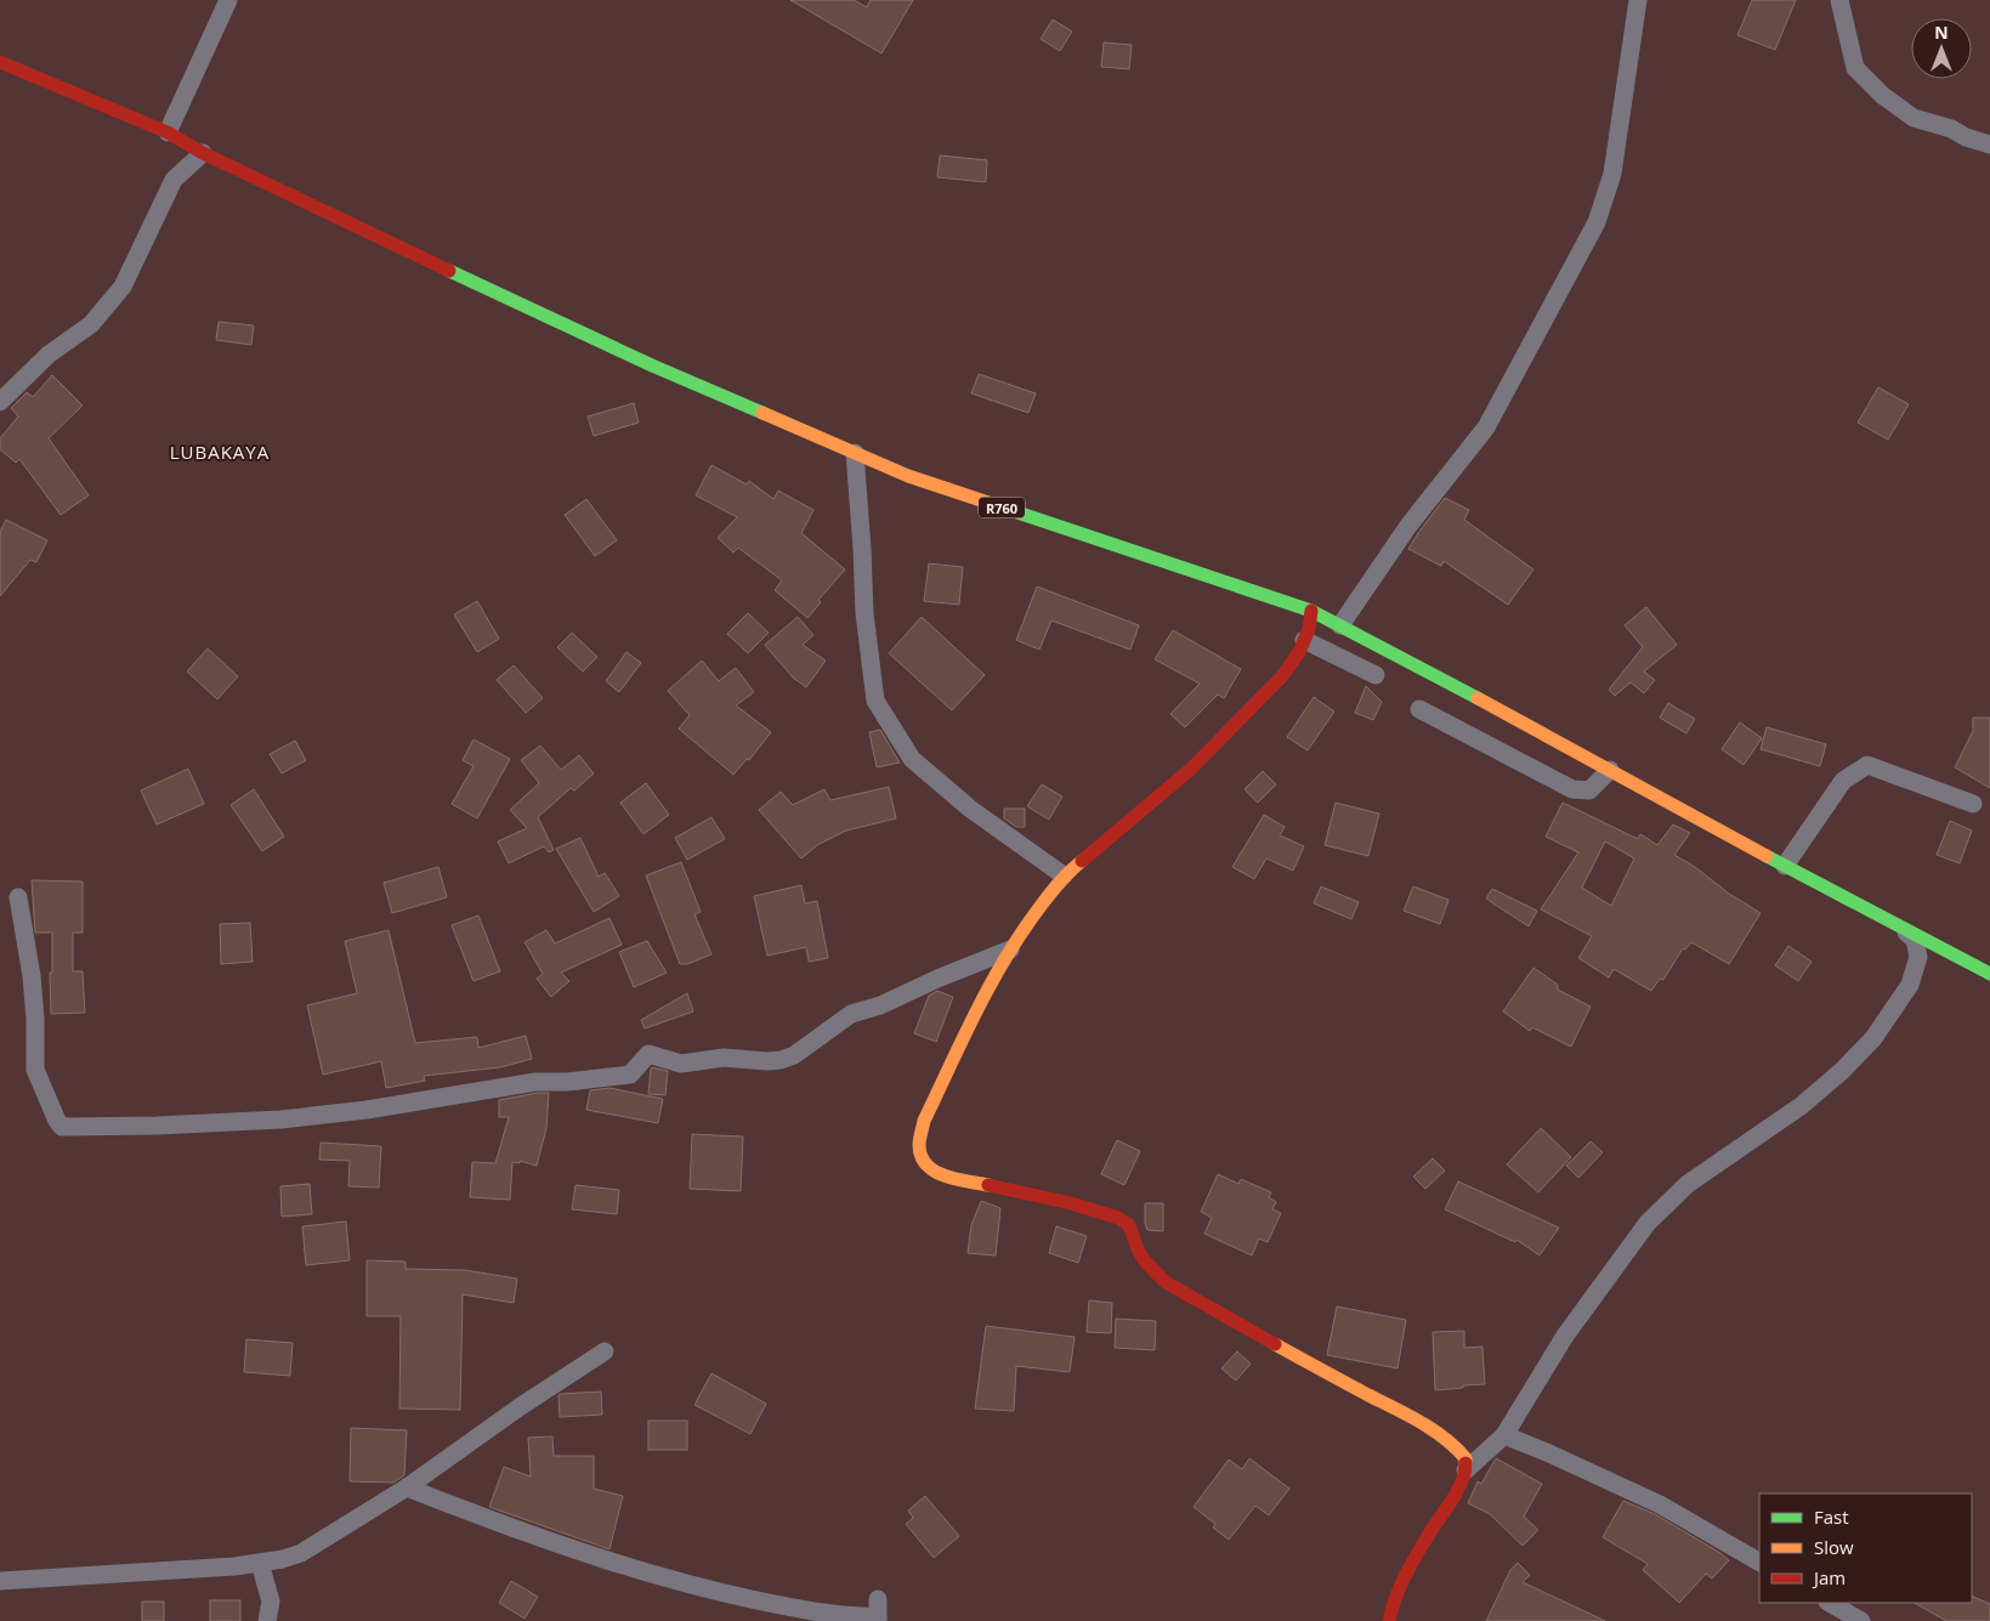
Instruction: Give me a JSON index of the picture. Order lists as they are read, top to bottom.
{
  "streets": {
    "main road": ["R760"]
  },
  "districts": ["LUBAKAYA"],
  "legend": ["Fast", "Slow", "Jam"],
  "north": "top"
}
